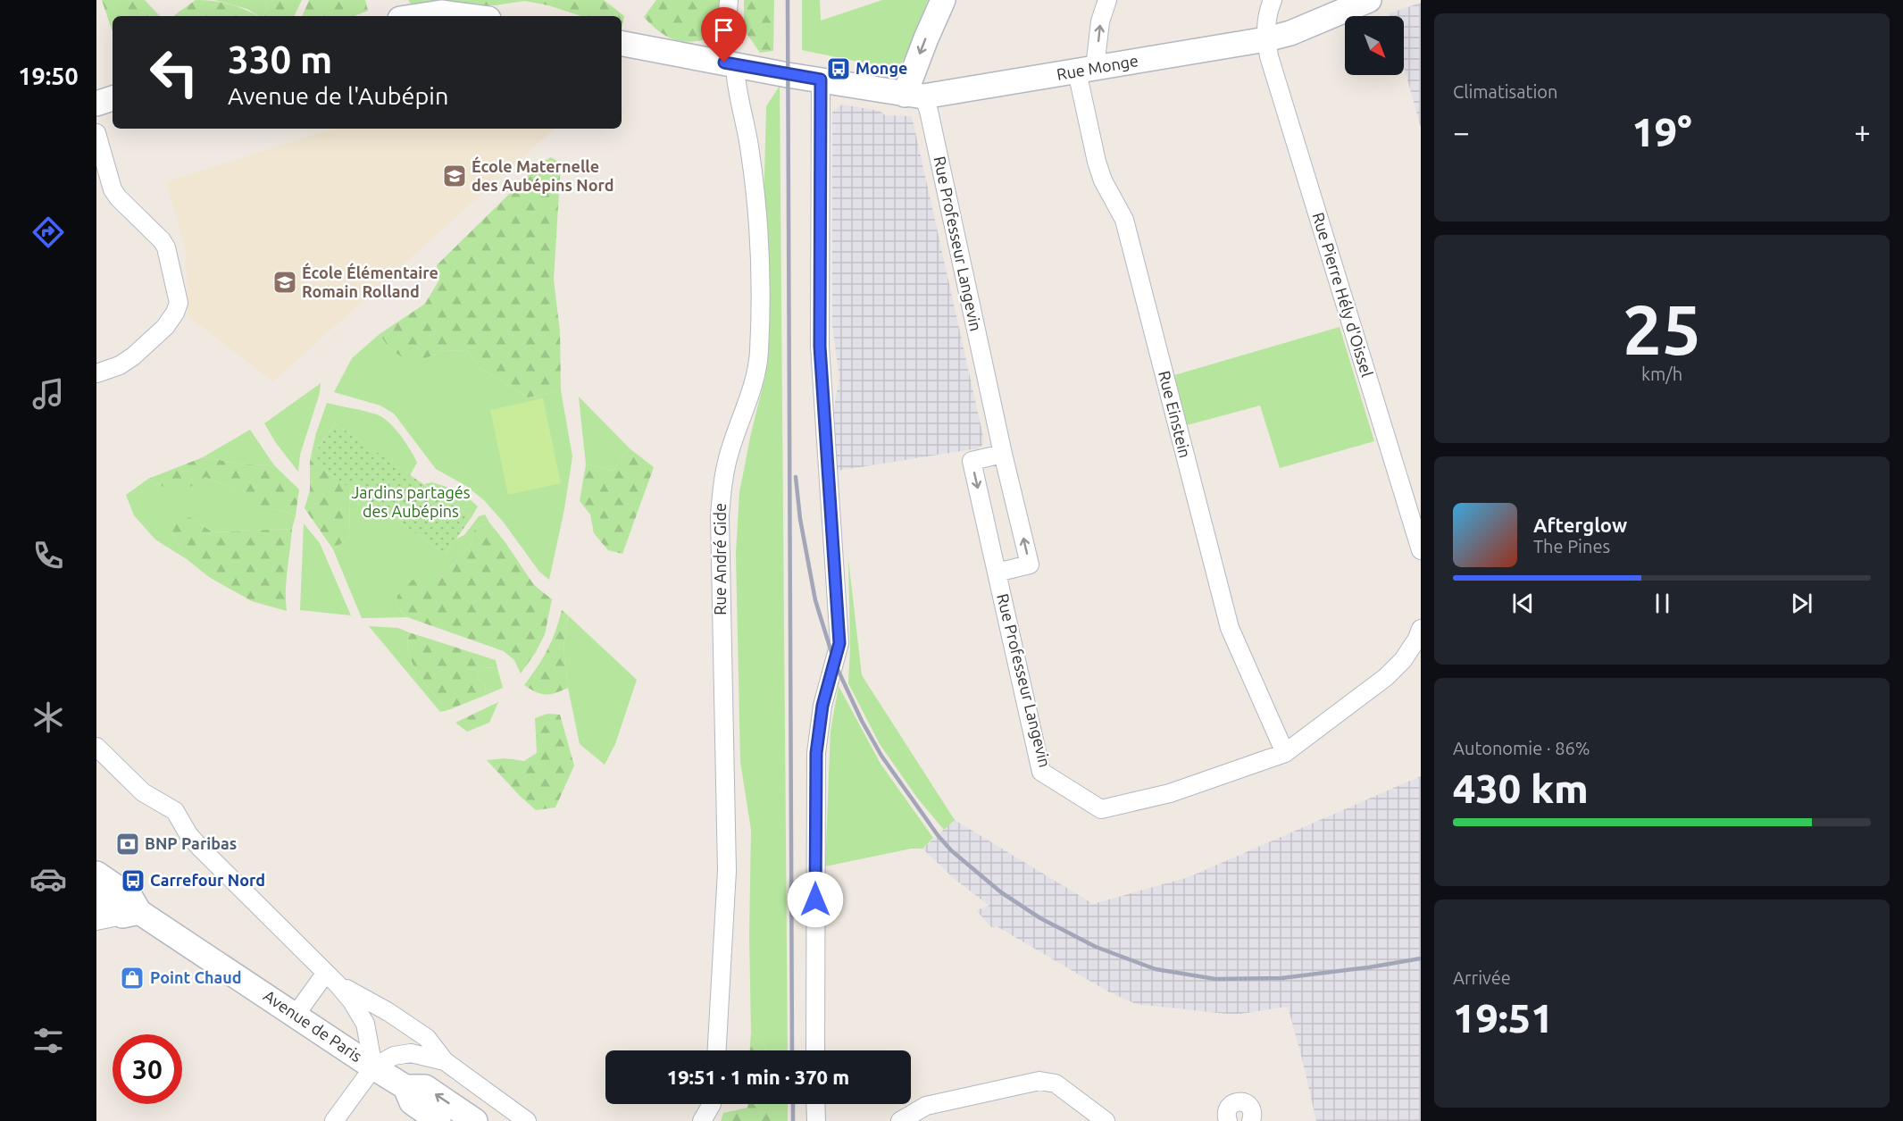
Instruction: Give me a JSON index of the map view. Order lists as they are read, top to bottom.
{
  "streets": {
    "street": [
      "Rue Monge",
      "Rue Professeur Langevin",
      "Rue Pierre Hély d'Oissel",
      "Rue Einstein",
      "Rue André Gide",
      "Avenue de Paris"
    ]
  },
  "crossings": [
    ["Rue Monge", "Rue Professeur Langevin"],
    ["Rue Monge", "Rue Pierre Hély d'Oissel"],
    ["Rue Monge", "Rue Einstein"],
    ["Rue Monge", "Rue André Gide"],
    ["Rue Professeur Langevin", "Rue Einstein"]
  ],
  "parks": ["Jardins partagés des Aubépins"],
  "places": {
    "bus stop": ["Monge", "Carrefour Nord"],
    "school or university": ["École Maternelle des Aubépins Nord", "École Élémentaire Romain Rolland"],
    "bank": ["BNP Paribas"],
    "shop": ["Point Chaud"]
  },
  "north": "bottom right",
  "page": {
    "tabs": "19:50",
    "tile": [
      "Climatisation",
      ["25", "km/h"],
      ["Autonomie · 86%", "430 km"],
      ["Arrivée", "19:51"]
    ],
    "turn": ["330 m", "Avenue de l'Aubépin"],
    "heat": ["−", "19°", "+"],
    "song": ["Afterglow", "The Pines"],
    "limit": "30",
    "trip": "19:51 · 1 min · 370 m"
  }
}
